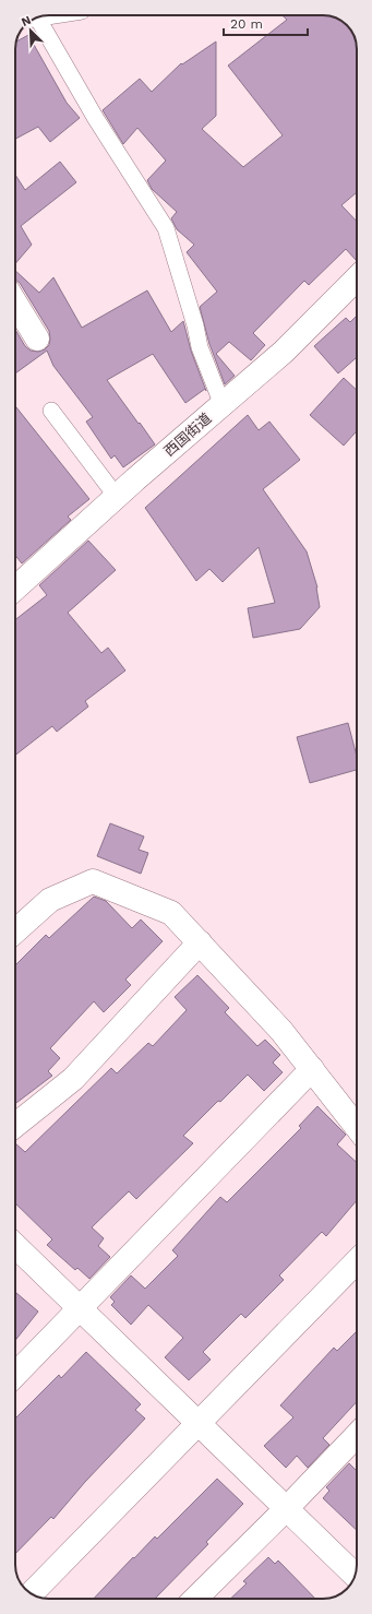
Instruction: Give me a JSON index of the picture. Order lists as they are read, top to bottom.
{
  "streets": {
    "street": ["西国街道"]
  },
  "scale_bar": "20 m",
  "north": "top left"
}
